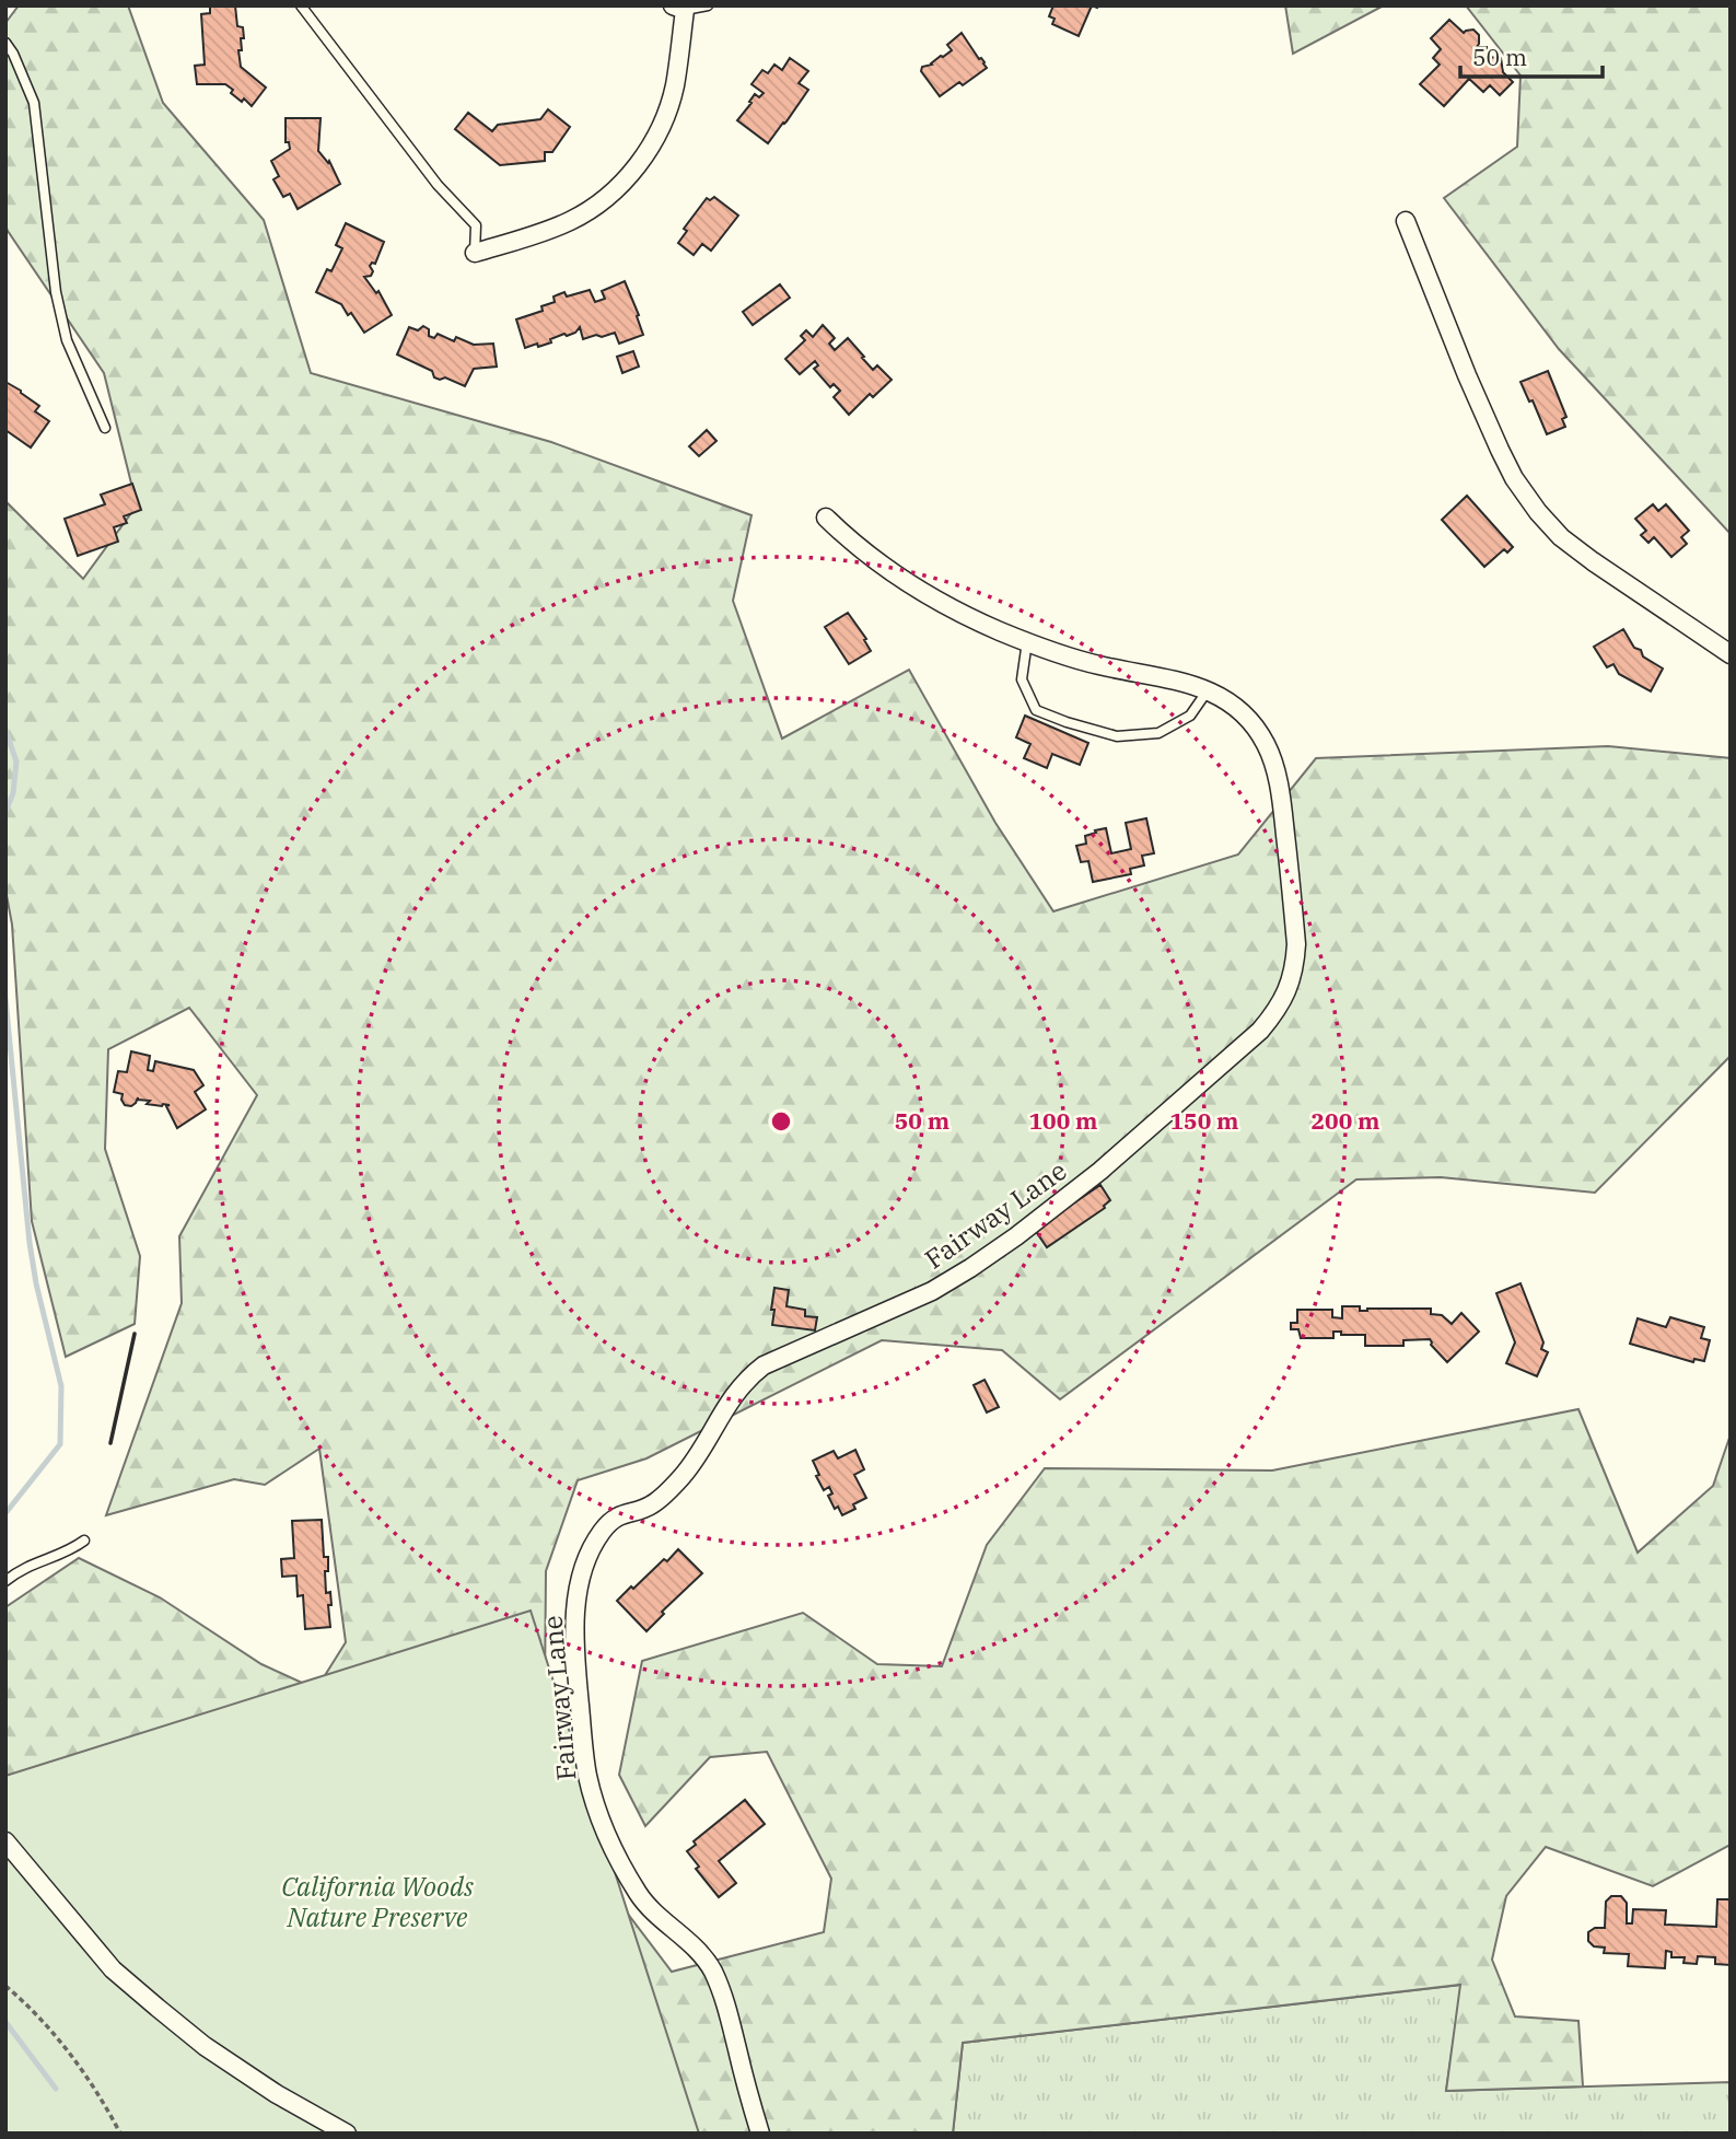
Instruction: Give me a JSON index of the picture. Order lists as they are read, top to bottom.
{
  "streets": {
    "street": ["Fairway Lane"]
  },
  "parks": ["California Woods Nature Preserve"],
  "scale_bar": "50 m",
  "rings": [
    "50 m",
    "100 m",
    "150 m",
    "200 m"
  ]
}
